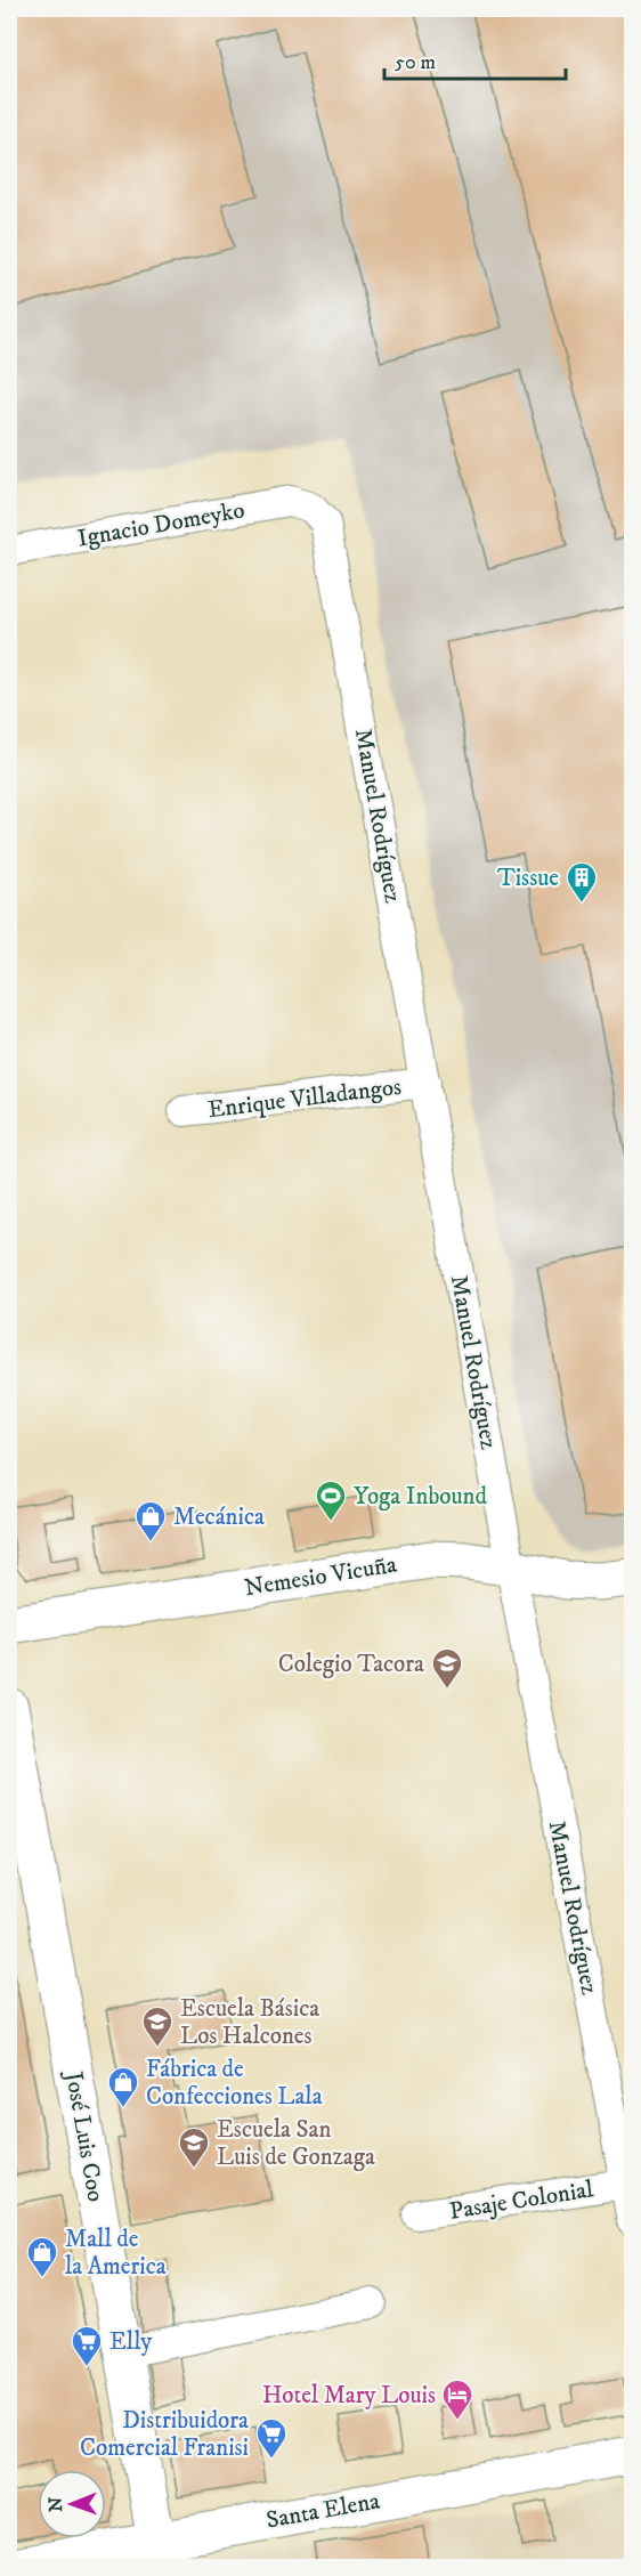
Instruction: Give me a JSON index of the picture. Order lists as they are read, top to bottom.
{
  "streets": {
    "street": [
      "Ignacio Domeyko",
      "Manuel Rodríguez",
      "Enrique Villadangos",
      "Nemesio Vicuña",
      "José Luis Coo",
      "Pasaje Colonial",
      "Santa Elena"
    ]
  },
  "crossings": [
    ["Ignacio Domeyko", "Manuel Rodríguez"],
    ["Manuel Rodríguez", "Enrique Villadangos"],
    ["Manuel Rodríguez", "Nemesio Vicuña"],
    ["Manuel Rodríguez", "Pasaje Colonial"],
    ["José Luis Coo", "Santa Elena"]
  ],
  "places": {
    "building": ["Tissue"],
    "sports": ["Yoga Inbound"],
    "shop": ["Mecánica", "Fábrica de Confecciones Lala", "Mall de la America"],
    "school or university": ["Colegio Tacora", "Escuela Básica Los Halcones", "Escuela San Luis de Gonzaga"],
    "supermarket": ["Elly", "Distribuidora Comercial Franisi"],
    "hotel": ["Hotel Mary Louis"]
  },
  "scale_bar": "50 m",
  "north": "left"
}
